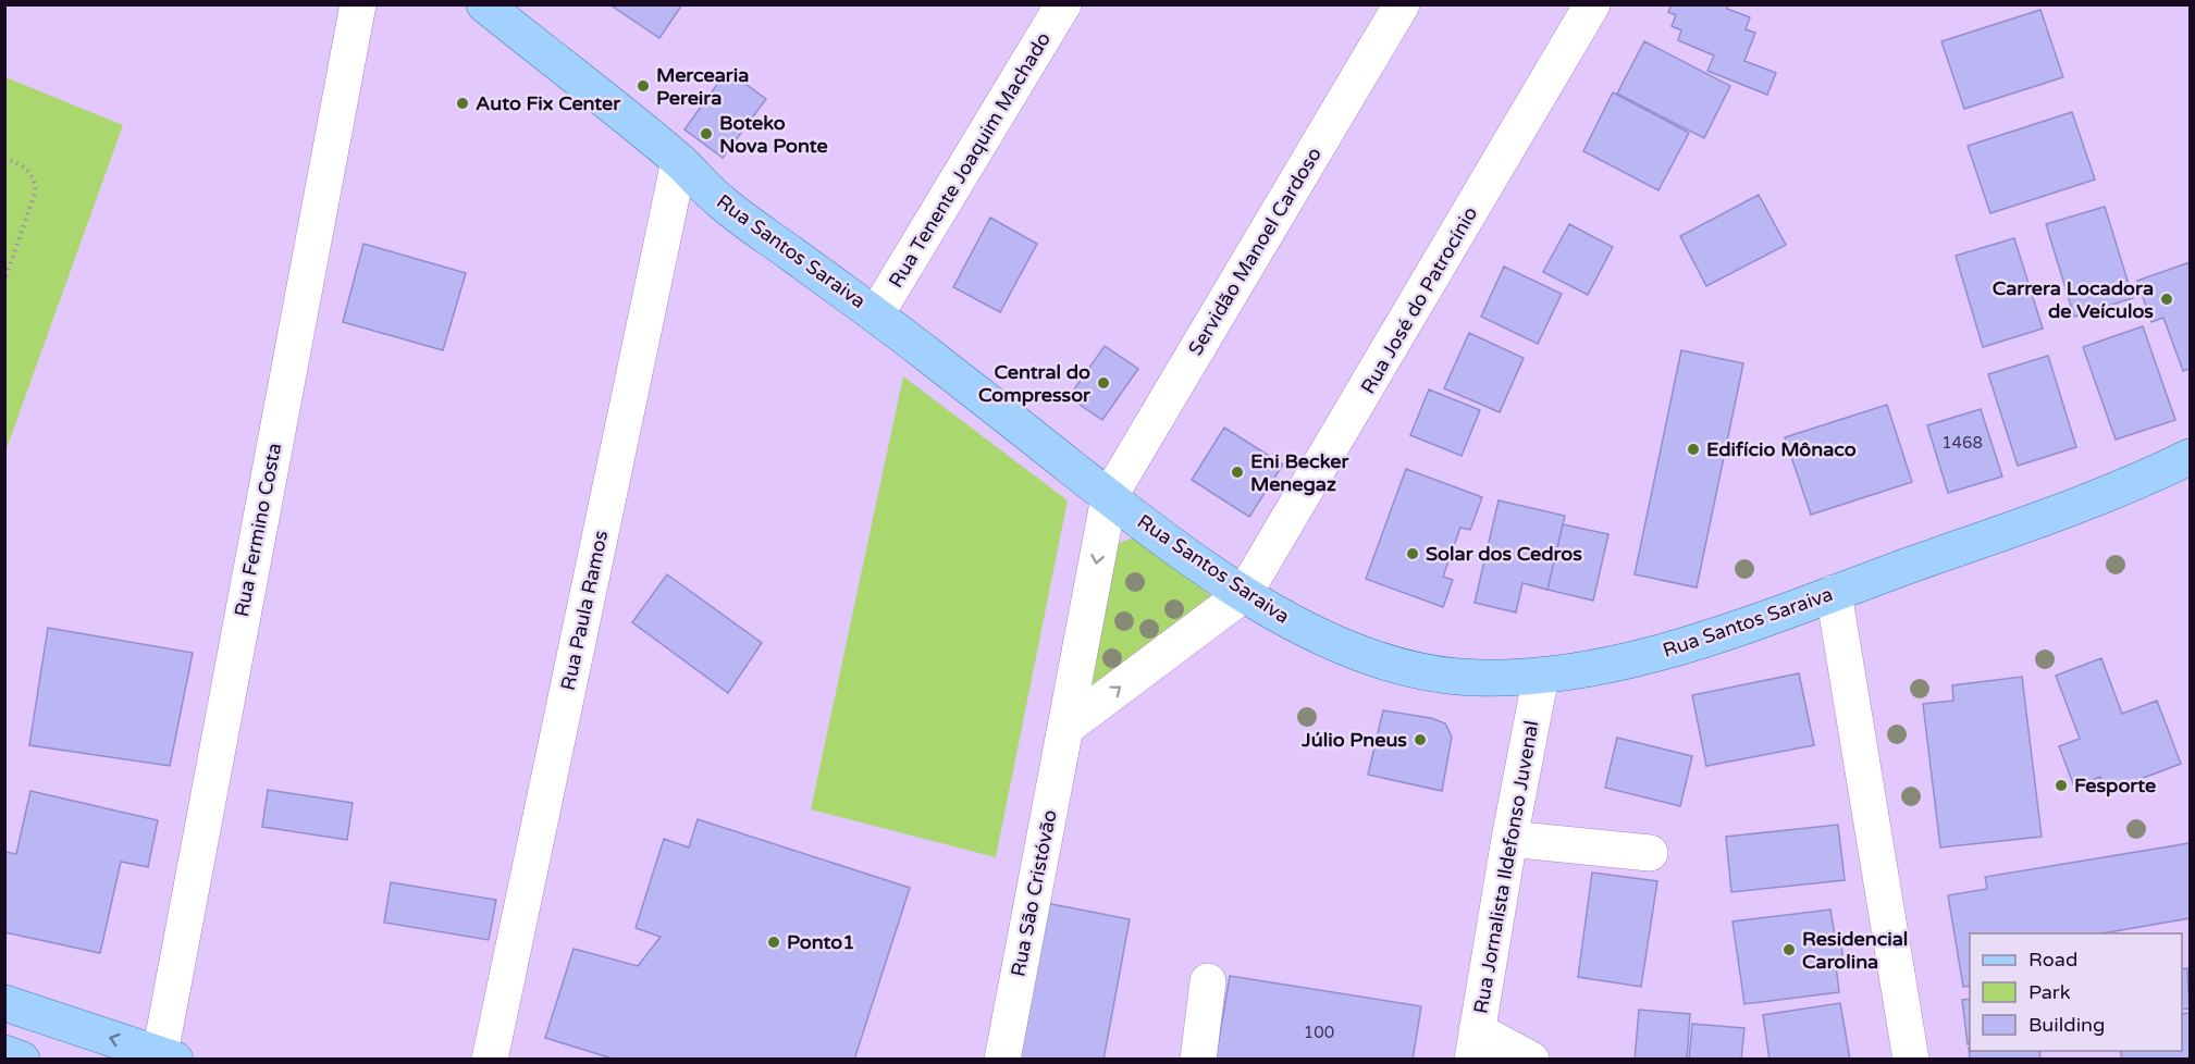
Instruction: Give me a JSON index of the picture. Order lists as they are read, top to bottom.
{
  "streets": {
    "main road": ["Rua Santos Saraiva"],
    "street": [
      "Rua Tenente Joaquim Machado",
      "Servidão Manoel Cardoso",
      "Rua José do Patrocínio",
      "Rua Fermino Costa",
      "Rua Paula Ramos",
      "Rua Jornalista Ildefonso Juvenal",
      "Rua São Cristóvão"
    ]
  },
  "crossings": [
    ["Rua Tenente Joaquim Machado", "Rua Santos Saraiva"],
    ["Rua Santos Saraiva", "Servidão Manoel Cardoso"],
    ["Rua Santos Saraiva", "Rua José do Patrocínio"],
    ["Rua Santos Saraiva", "Rua Paula Ramos"],
    ["Rua Santos Saraiva", "Rua Jornalista Ildefonso Juvenal"],
    ["Rua Santos Saraiva", "Rua São Cristóvão"],
    ["Servidão Manoel Cardoso", "Rua São Cristóvão"]
  ],
  "one_way": ["Rua São Cristóvão"],
  "places": [
    "Mercearia Pereira",
    "Auto Fix Center",
    "Boteko Nova Ponte",
    "Carrera Locadora de Veículos",
    "Central do Compressor",
    "Edifício Mônaco",
    "Eni Becker Menegaz",
    "Solar dos Cedros",
    "Júlio Pneus",
    "Fesporte",
    "Ponto1",
    "Residencial Carolina"
  ],
  "house_numbers": ["1468", "100"],
  "legend": ["Road", "Park", "Building"]
}
